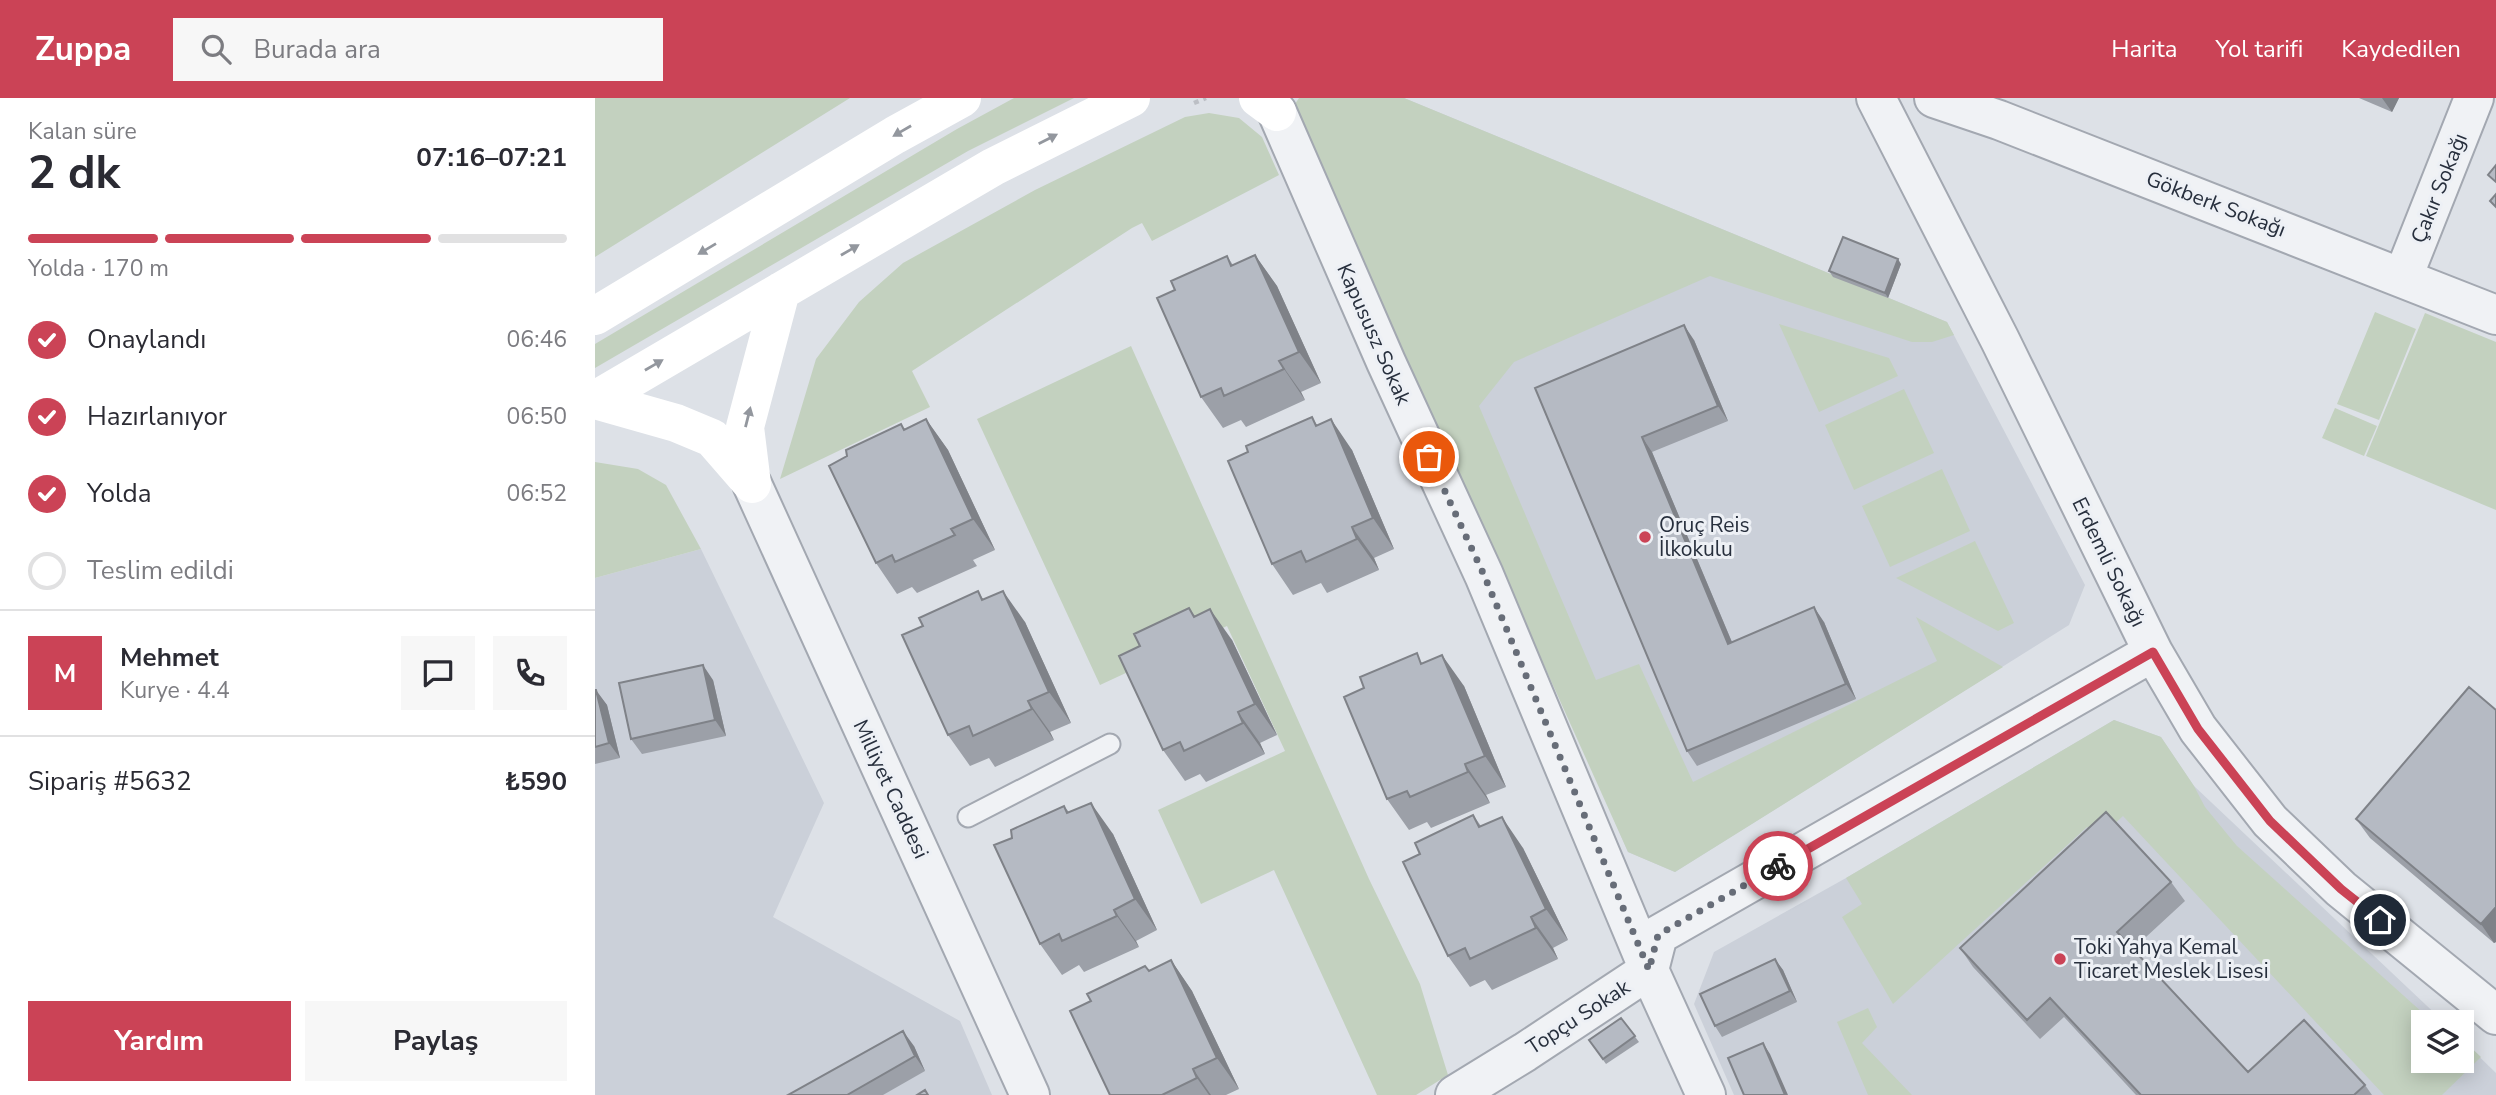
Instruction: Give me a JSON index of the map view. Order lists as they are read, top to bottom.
{
  "streets": {
    "street": [
      "Çakır Sokağı",
      "Gökberk Sokağı",
      "Kapususz Sokak",
      "Erdemli Sokağı",
      "Milliyet Caddesi",
      "Topçu Sokak"
    ]
  },
  "crossings": [
    ["Çakır Sokağı", "Gökberk Sokağı"],
    ["Kapususz Sokak", "Topçu Sokak"],
    ["Erdemli Sokağı", "Topçu Sokak"]
  ],
  "places": ["Oruç Reis İlkokulu", "Toki Yahya Kemal Ticaret Meslek Lisesi"],
  "page": {
    "header": "Zuppa",
    "search": "Burada ara",
    "nav": ["Harita", "Yol tarifi", "Kaydedilen"],
    "heading": ["2 dk", "Kalan süre", "07:16–07:21"],
    "panel": [
      "Mehmet",
      "Kurye · 4.4",
      "Sipariş #5632",
      "₺590"
    ],
    "bar": "Yolda · 170 m",
    "list": [
      ["Onaylandı", "06:46"],
      ["Hazırlanıyor", "06:50"],
      ["Yolda", "06:52"],
      "Teslim edildi"
    ],
    "round": "M",
    "buttons": ["Yardım", "Paylaş"]
  }
}
